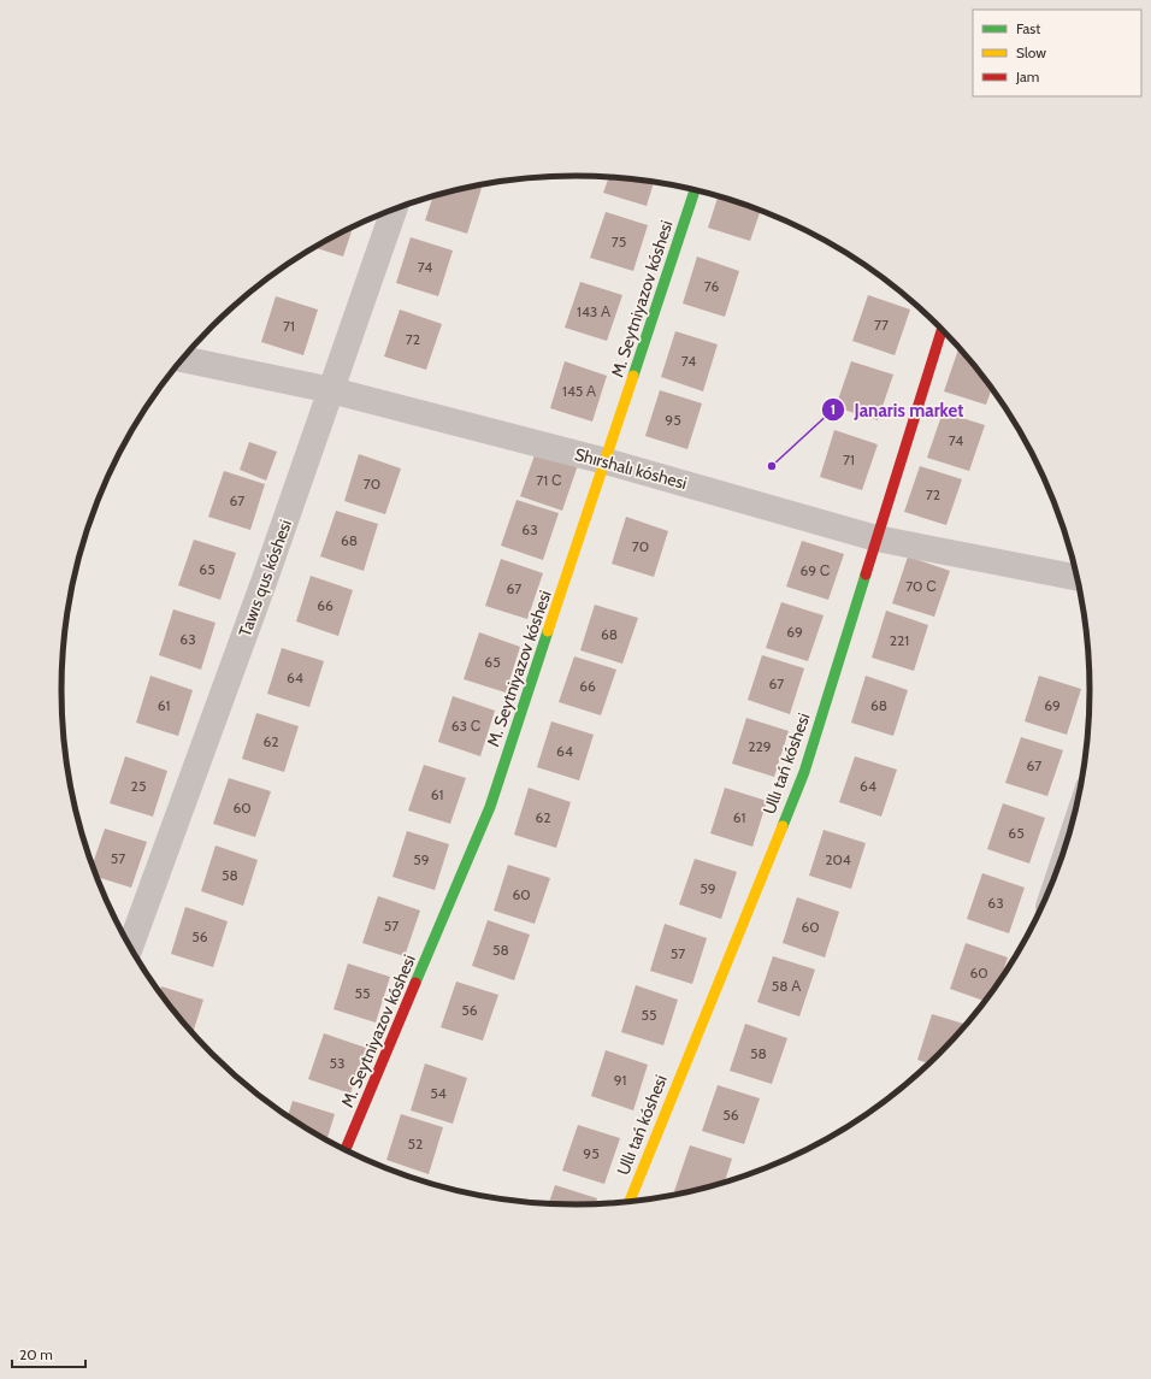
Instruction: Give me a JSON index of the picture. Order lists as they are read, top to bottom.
{
  "streets": {
    "street": [
      "M. Seytniyazov kóshesi",
      "Shırshalı kóshesi",
      "Tawıs qus kóshesi",
      "Ullı tań kóshesi"
    ]
  },
  "crossings": [
    ["M. Seytniyazov kóshesi", "Shırshalı kóshesi"],
    ["Shırshalı kóshesi", "Tawıs qus kóshesi"],
    ["Shırshalı kóshesi", "Ullı tań kóshesi"]
  ],
  "places": ["Janaris market"],
  "house_numbers": [
    "75",
    "74",
    "76",
    "143 А",
    "77",
    "71",
    "72",
    "74",
    "145 А",
    "95",
    "74",
    "71",
    "71 С",
    "70",
    "72",
    "67",
    "63",
    "68",
    "70",
    "65",
    "69 С",
    "70 С",
    "67",
    "66",
    "69",
    "68",
    "63",
    "221",
    "65",
    "64",
    "67",
    "66",
    "61",
    "68",
    "69",
    "63 С",
    "62",
    "229",
    "64",
    "67",
    "25",
    "64",
    "61",
    "60",
    "62",
    "61",
    "65",
    "57",
    "59",
    "204",
    "58",
    "59",
    "60",
    "63",
    "57",
    "60",
    "56",
    "58",
    "57",
    "60",
    "58 А",
    "55",
    "56",
    "55",
    "58",
    "53",
    "91",
    "54",
    "56",
    "52",
    "95"
  ],
  "legend": ["Fast", "Slow", "Jam"],
  "scale_bar": "20 m"
}
